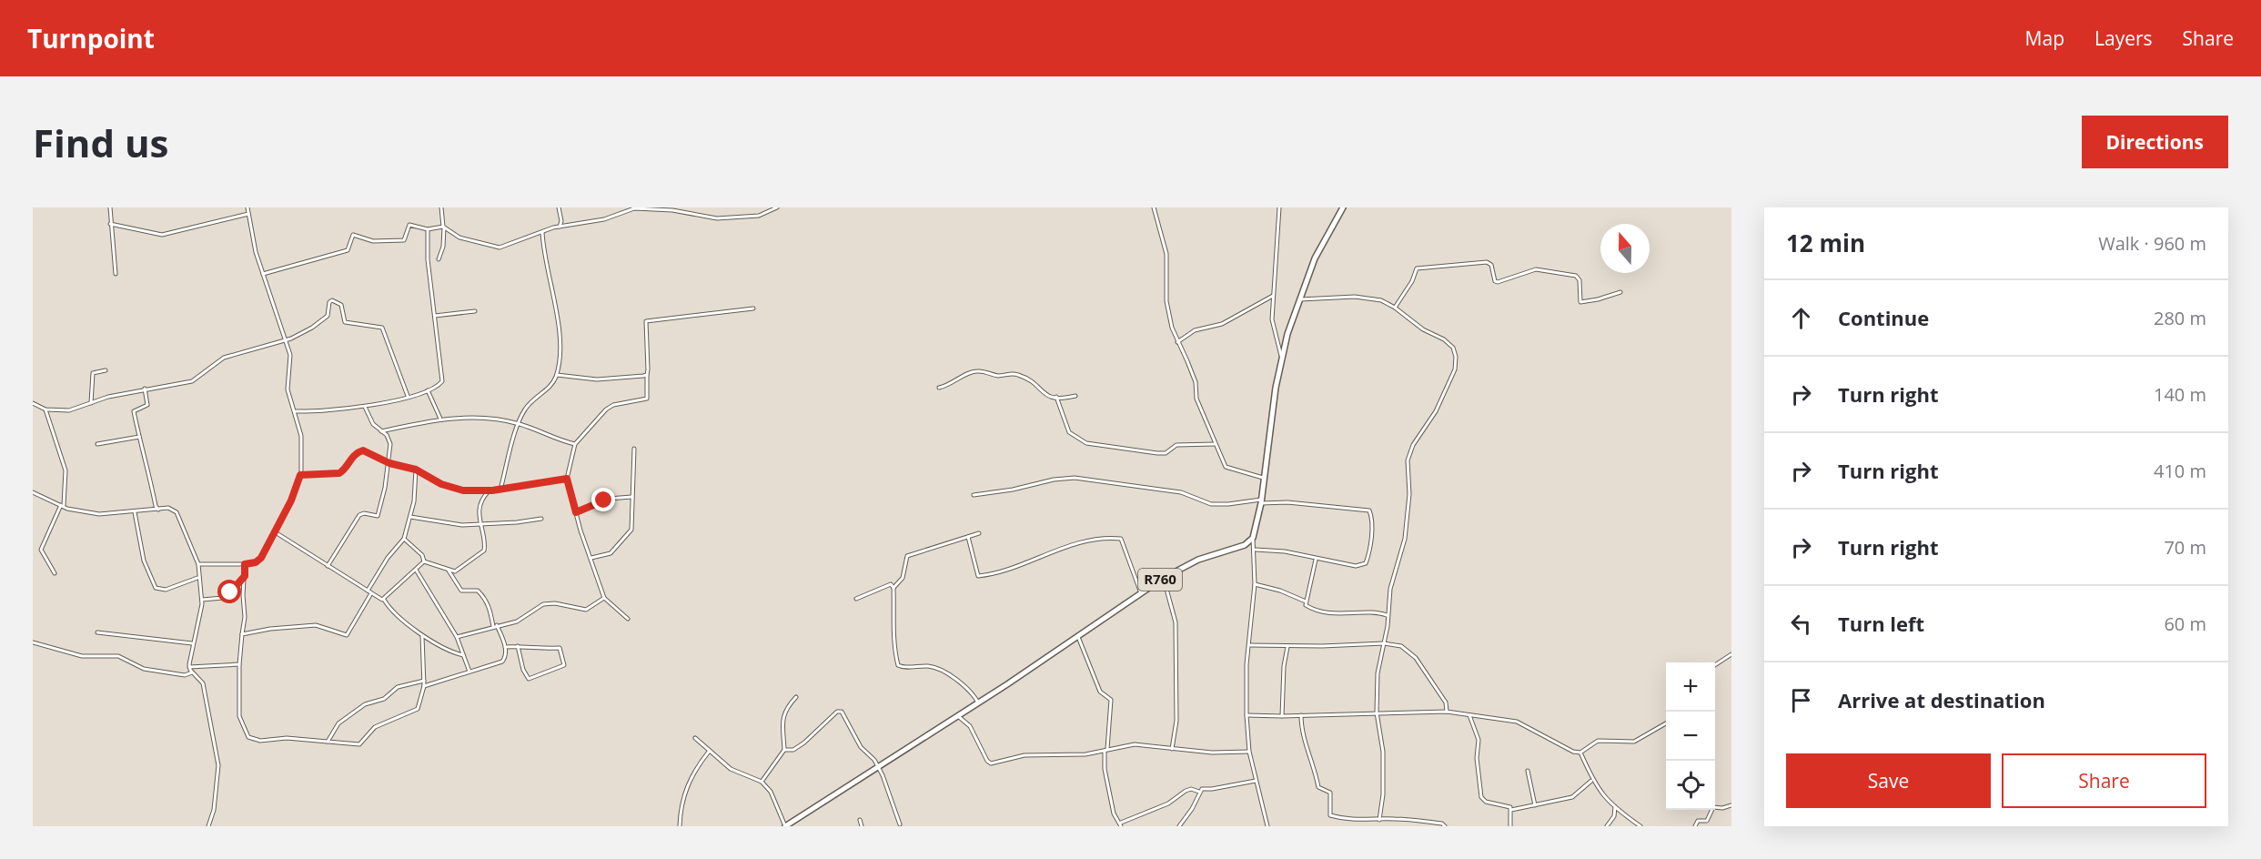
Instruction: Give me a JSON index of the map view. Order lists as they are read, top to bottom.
{
  "streets": {
    "main road": ["R760"]
  },
  "north": "top",
  "page": {
    "header": "Turnpoint",
    "nav": ["Map", "Layers", "Share"],
    "buttons": [
      "Directions",
      ["Save", "Share"]
    ],
    "title": "Find us",
    "heading": ["12 min", "Walk · 960 m"],
    "list": [
      ["Continue", "280 m"],
      ["Turn right", "140 m"],
      ["Turn right", "410 m"],
      ["Turn right", "70 m"],
      ["Turn left", "60 m"],
      "Arrive at destination"
    ],
    "map_buttons": ["+", "−"]
  }
}
